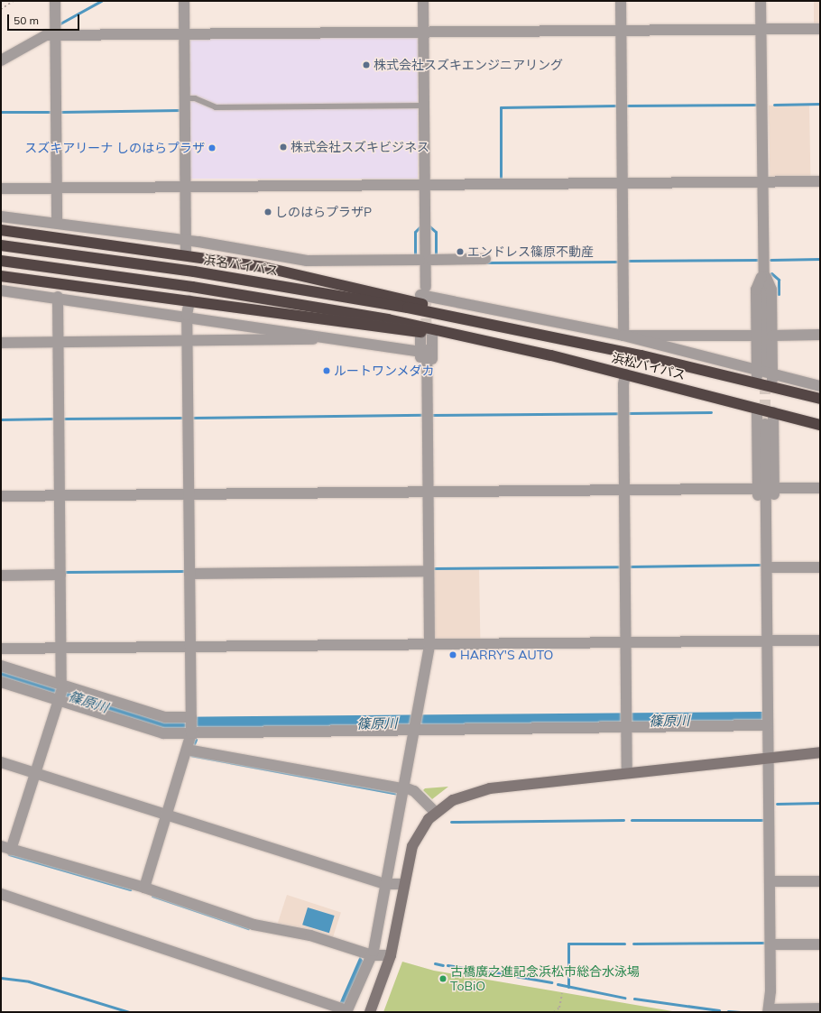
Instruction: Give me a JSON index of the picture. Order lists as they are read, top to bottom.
{
  "streets": {
    "highway": ["浜名バイパス", "浜松バイパス"]
  },
  "crossings": [
    ["浜名バイパス", "浜松バイパス"]
  ],
  "water": ["篠原川"],
  "places": [
    "株式会社スズキエンジニアリング",
    "株式会社スズキビジネス",
    "スズキアリーナ しのはらプラザ",
    "しのはらプラザP",
    "エンドレス篠原不動産",
    "ルートワンメダカ",
    "HARRY'S AUTO",
    "古橋廣之進記念浜松市総合水泳場 ToBiO"
  ],
  "scale_bar": "50 m"
}
